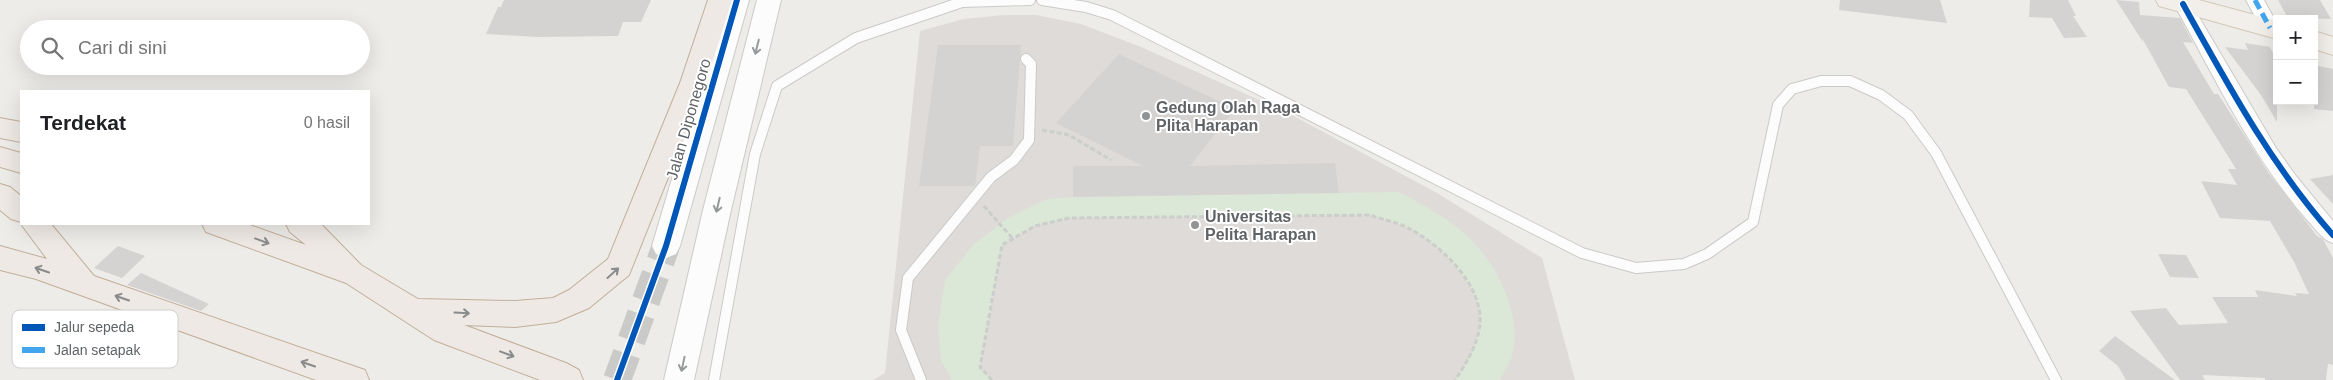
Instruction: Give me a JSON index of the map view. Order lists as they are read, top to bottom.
{
  "streets": {
    "street": ["Jalan Diponegoro"]
  },
  "places": ["Gedung Olah Raga Plita Harapan", "Universitas Pelita Harapan"],
  "legend": ["Jalur sepeda", "Jalan setapak"],
  "page": {
    "map_buttons": ["+", "−"],
    "search": "Cari di sini",
    "heading": ["Terdekat", "0 hasil"]
  }
}
